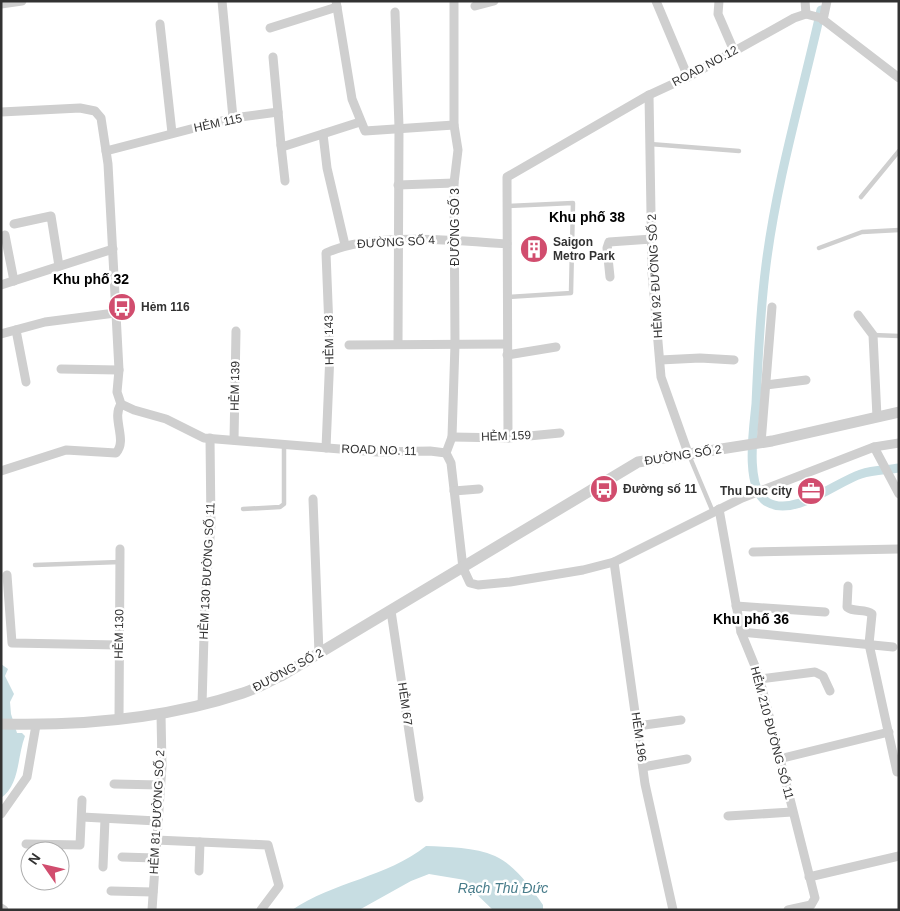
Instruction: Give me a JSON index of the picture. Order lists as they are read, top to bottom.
{
  "streets": {
    "street": [
      "ROAD NO.12",
      "HẺM 115",
      "ĐƯỜNG SỐ 3",
      "ĐƯỜNG SỐ 4",
      "HẺM 92 ĐƯỜNG SỐ 2",
      "HẺM 143",
      "HẺM 139",
      "HẺM 159",
      "ROAD NO. 11",
      "ĐƯỜNG SỐ 2",
      "HẺM 130 ĐƯỜNG SỐ 11",
      "HẺM 130",
      "HẺM 67",
      "HẺM 210 ĐƯỜNG SỐ 11",
      "HẺM 196",
      "HẺM 81 ĐƯỜNG SỐ 2"
    ]
  },
  "crossings": [
    ["ROAD NO.12", "HẺM 92 ĐƯỜNG SỐ 2"],
    ["ĐƯỜNG SỐ 3", "ĐƯỜNG SỐ 4"],
    ["ĐƯỜNG SỐ 3", "HẺM 159"],
    ["ĐƯỜNG SỐ 3", "ROAD NO. 11"],
    ["ĐƯỜNG SỐ 4", "HẺM 143"],
    ["HẺM 92 ĐƯỜNG SỐ 2", "ĐƯỜNG SỐ 2"],
    ["HẺM 143", "ROAD NO. 11"],
    ["HẺM 139", "ROAD NO. 11"],
    ["ROAD NO. 11", "HẺM 130 ĐƯỜNG SỐ 11"],
    ["ĐƯỜNG SỐ 2", "HẺM 130 ĐƯỜNG SỐ 11"],
    ["ĐƯỜNG SỐ 2", "HẺM 130"],
    ["ĐƯỜNG SỐ 2", "HẺM 67"],
    ["ĐƯỜNG SỐ 2", "HẺM 81 ĐƯỜNG SỐ 2"]
  ],
  "districts": ["Khu phố 38", "Khu phố 32", "Khu phố 36"],
  "water": ["Rạch Thủ Đức"],
  "places": {
    "building": ["Saigon Metro Park"],
    "bus stop": ["Hẻm 116", "Đường số 11"],
    "office": ["Thu Duc city"]
  },
  "north": "top left"
}
